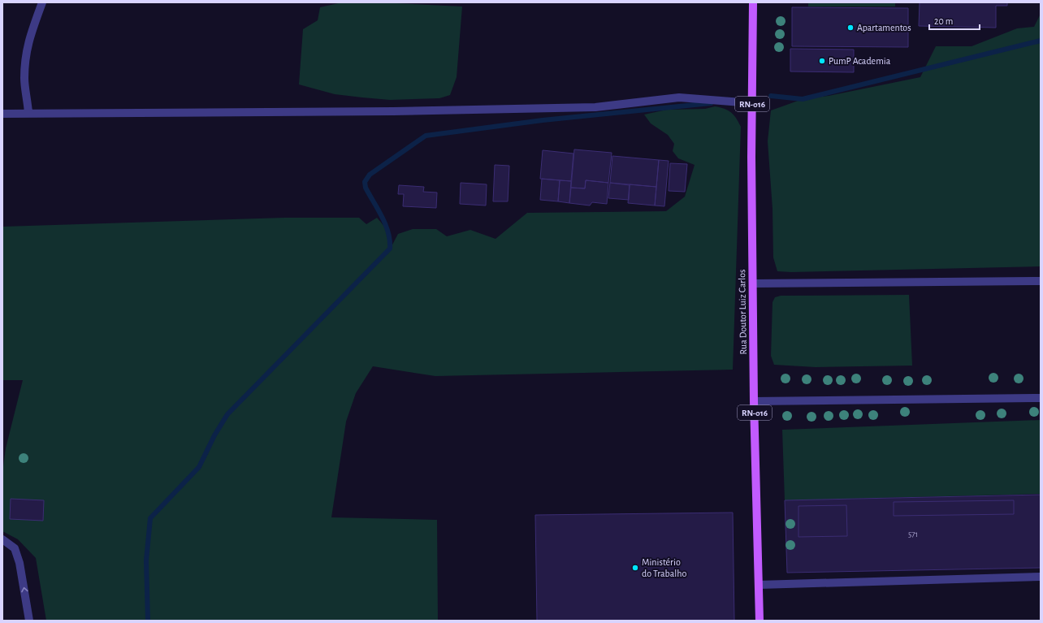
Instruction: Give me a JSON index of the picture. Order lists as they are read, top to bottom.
{
  "streets": {
    "main road": ["RN-016", "Rua Doutor Luiz Carlos"]
  },
  "places": ["Apartamentos", "PumP Academia", "Ministério do Trabalho"],
  "house_numbers": ["571"],
  "scale_bar": "20 m"
}
